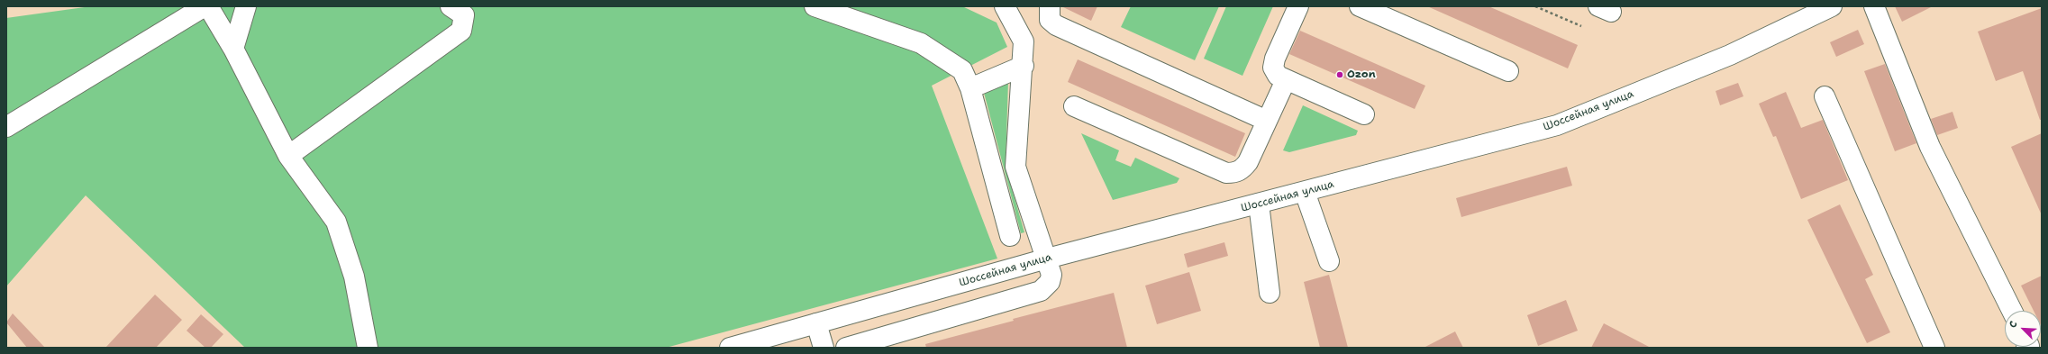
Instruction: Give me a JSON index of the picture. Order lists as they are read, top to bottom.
{
  "streets": {
    "main road": ["Шоссейная улица"]
  },
  "places": ["Ozon"],
  "north": "top left"
}
